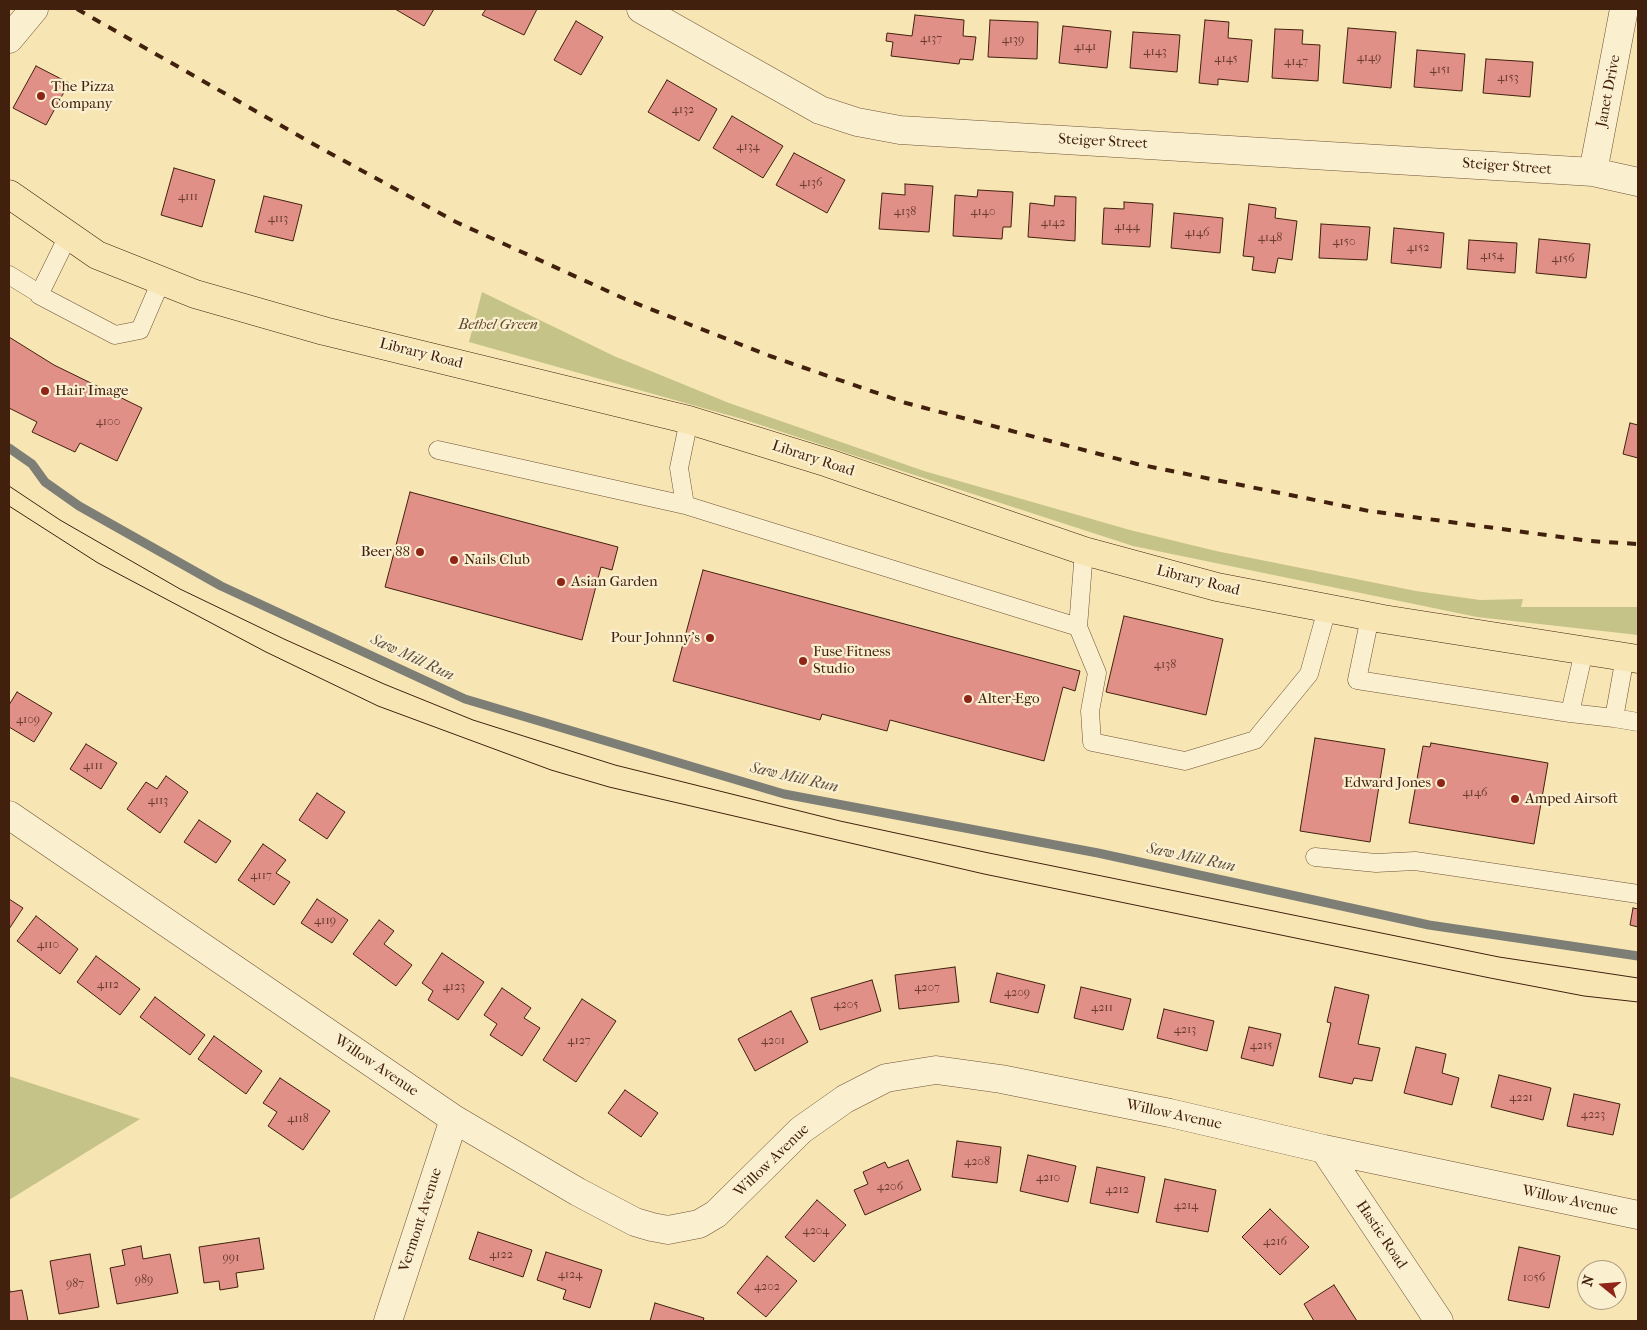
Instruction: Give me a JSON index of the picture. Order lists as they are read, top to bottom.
{
  "streets": {
    "main road": ["Library Road"],
    "street": [
      "Janet Drive",
      "Steiger Street",
      "Willow Avenue",
      "Vermont Avenue",
      "Hastie Road"
    ]
  },
  "crossings": [
    ["Janet Drive", "Steiger Street"],
    ["Willow Avenue", "Vermont Avenue"],
    ["Willow Avenue", "Hastie Road"]
  ],
  "water": ["Saw Mill Run"],
  "parks": ["Bethel Green"],
  "places": [
    "The Pizza Company",
    "Hair Image",
    "Beer 88",
    "Nails Club",
    "Asian Garden",
    "Pour Johnny's",
    "Fuse Fitness Studio",
    "Alter-Ego",
    "Edward Jones",
    "Amped Airsoft"
  ],
  "house_numbers": [
    "4137",
    "4139",
    "4141",
    "4143",
    "4149",
    "4145",
    "4147",
    "4151",
    "4153",
    "4132",
    "4134",
    "4136",
    "4111",
    "4138",
    "4140",
    "4113",
    "4142",
    "4144",
    "4146",
    "4148",
    "4150",
    "4152",
    "4154",
    "4156",
    "4100",
    "4138",
    "4109",
    "4111",
    "4146",
    "4113",
    "4117",
    "4119",
    "4110",
    "4112",
    "4123",
    "4207",
    "4209",
    "4205",
    "4211",
    "4213",
    "4127",
    "4201",
    "4215",
    "4221",
    "4223",
    "4118",
    "4208",
    "4210",
    "4206",
    "4212",
    "4214",
    "4204",
    "4216",
    "4122",
    "991",
    "4124",
    "1056",
    "989",
    "987",
    "4202"
  ],
  "north": "left"
}
